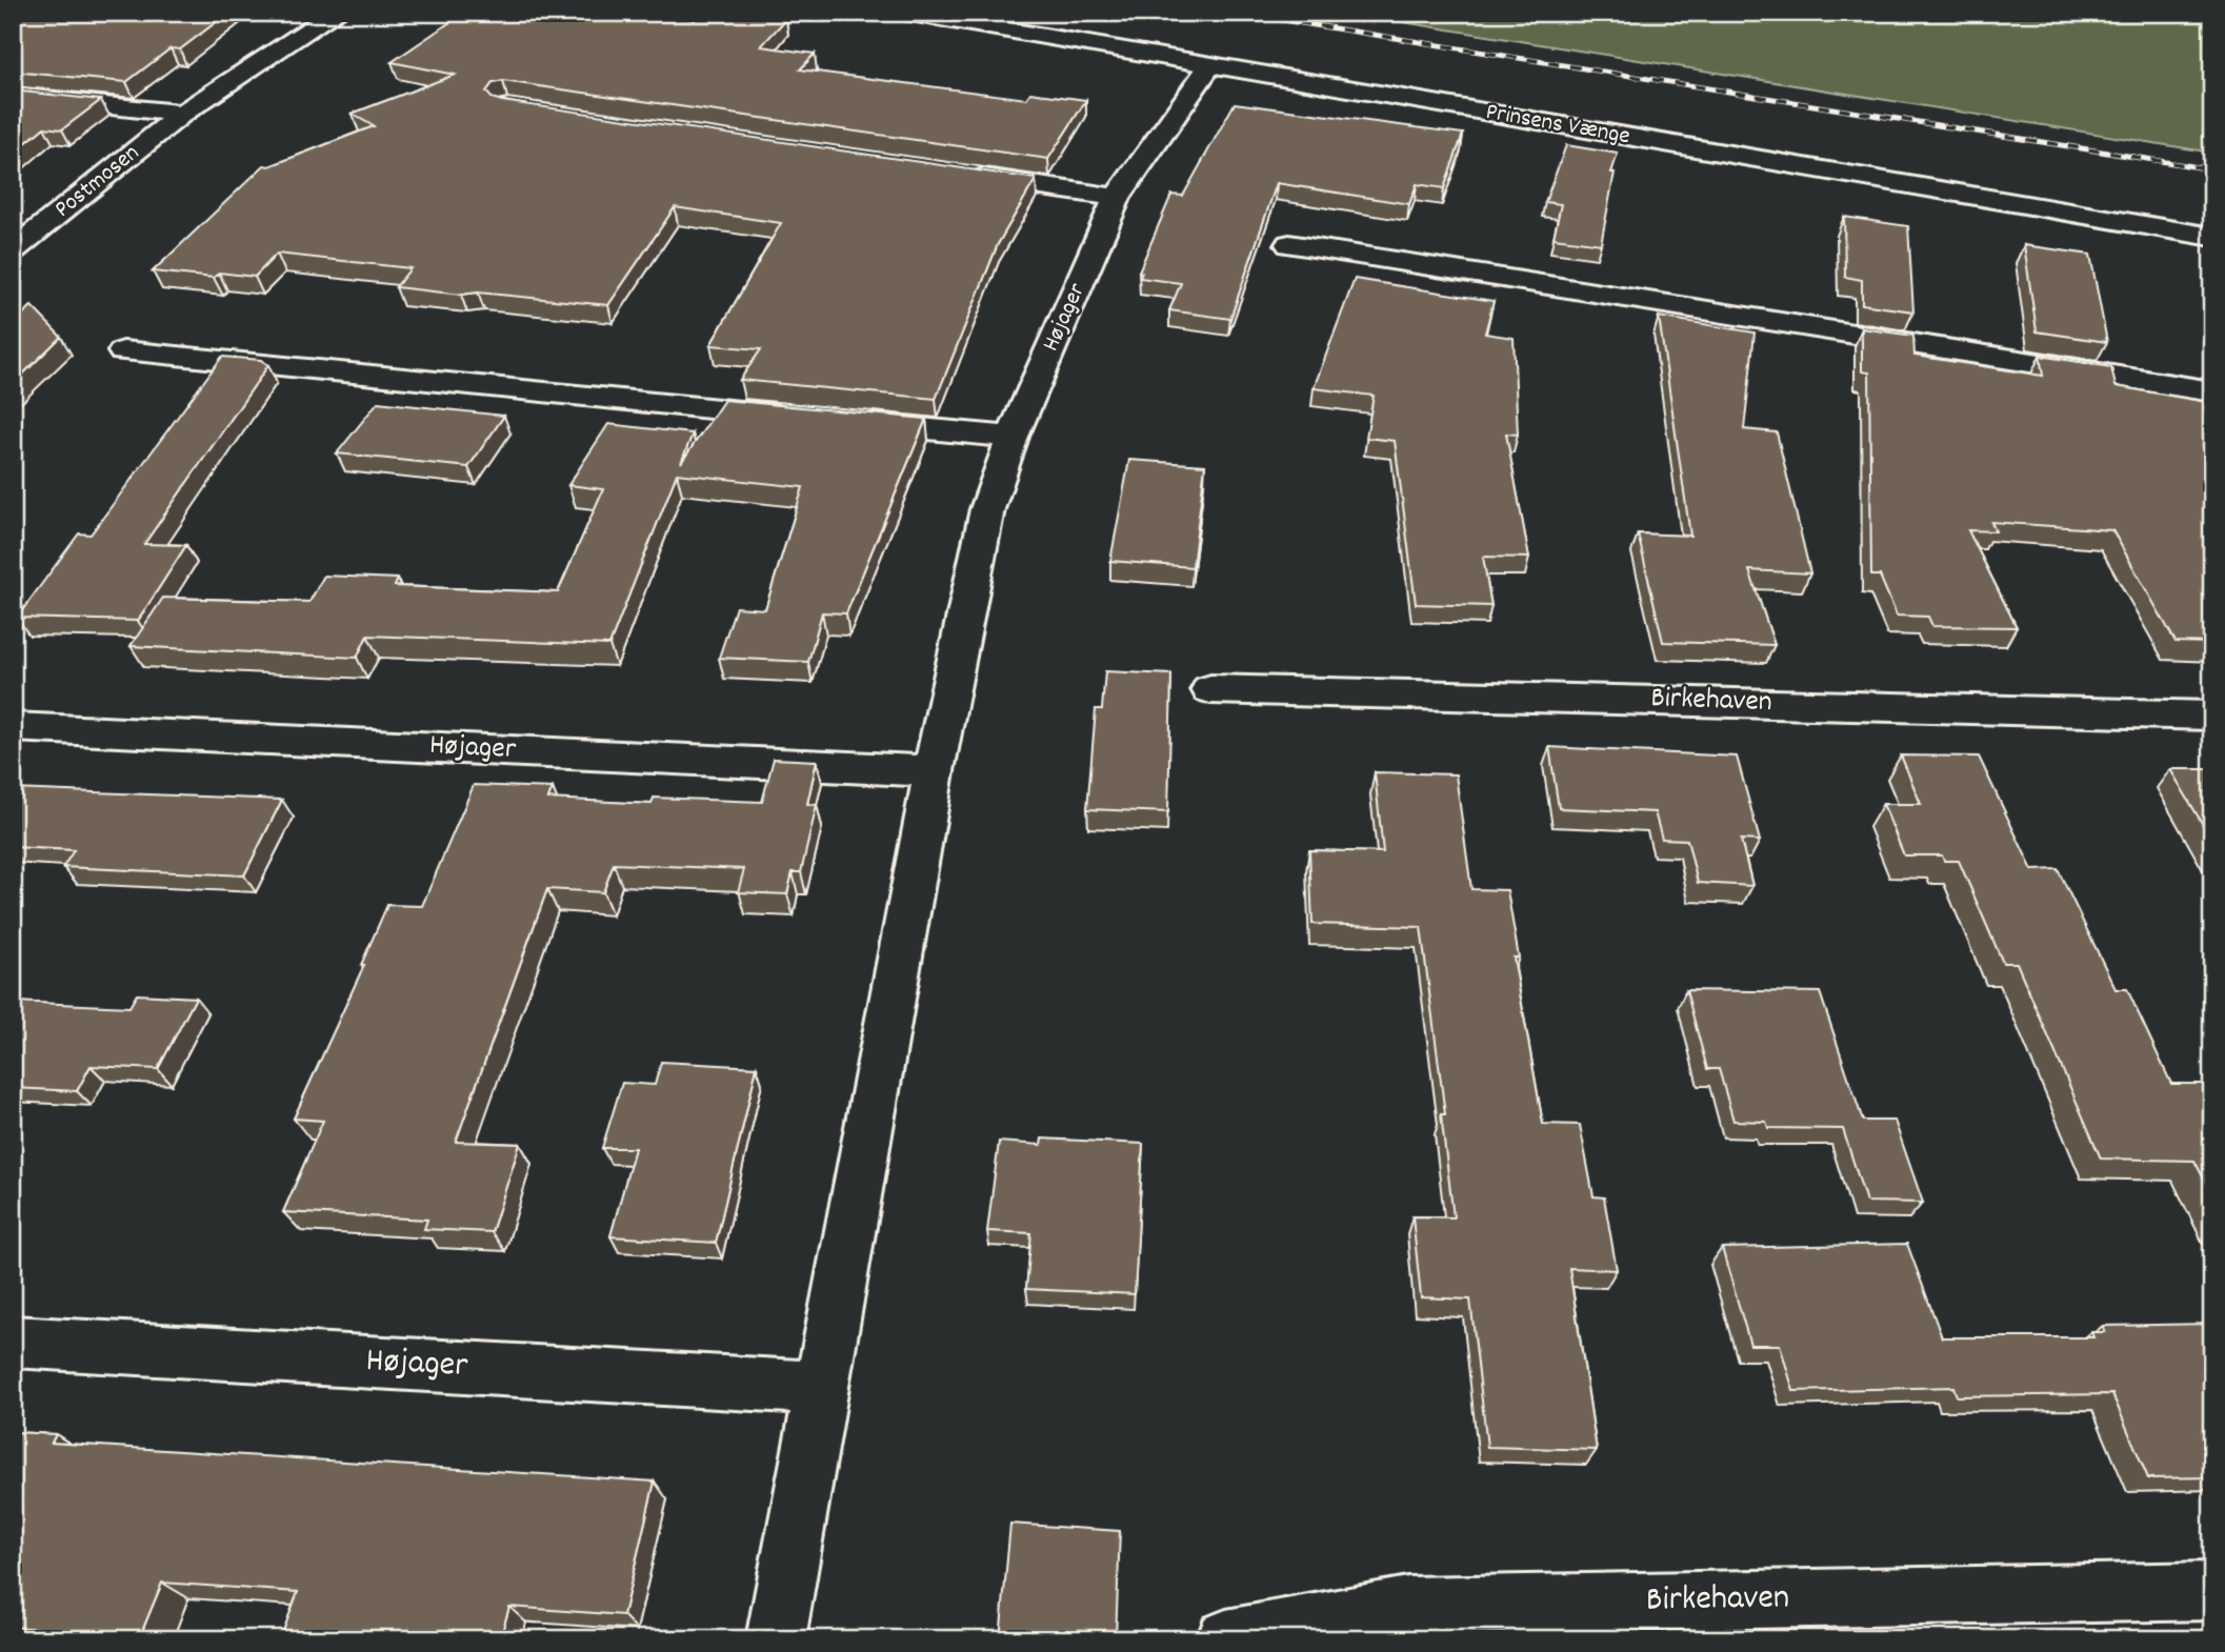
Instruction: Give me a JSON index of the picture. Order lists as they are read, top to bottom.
{
  "streets": {
    "street": [
      "Prinsens Vænge",
      "Postmosen",
      "Højager",
      "Birkehaven"
    ]
  },
  "crossings": [
    ["Prinsens Vænge", "Højager"]
  ]
}
